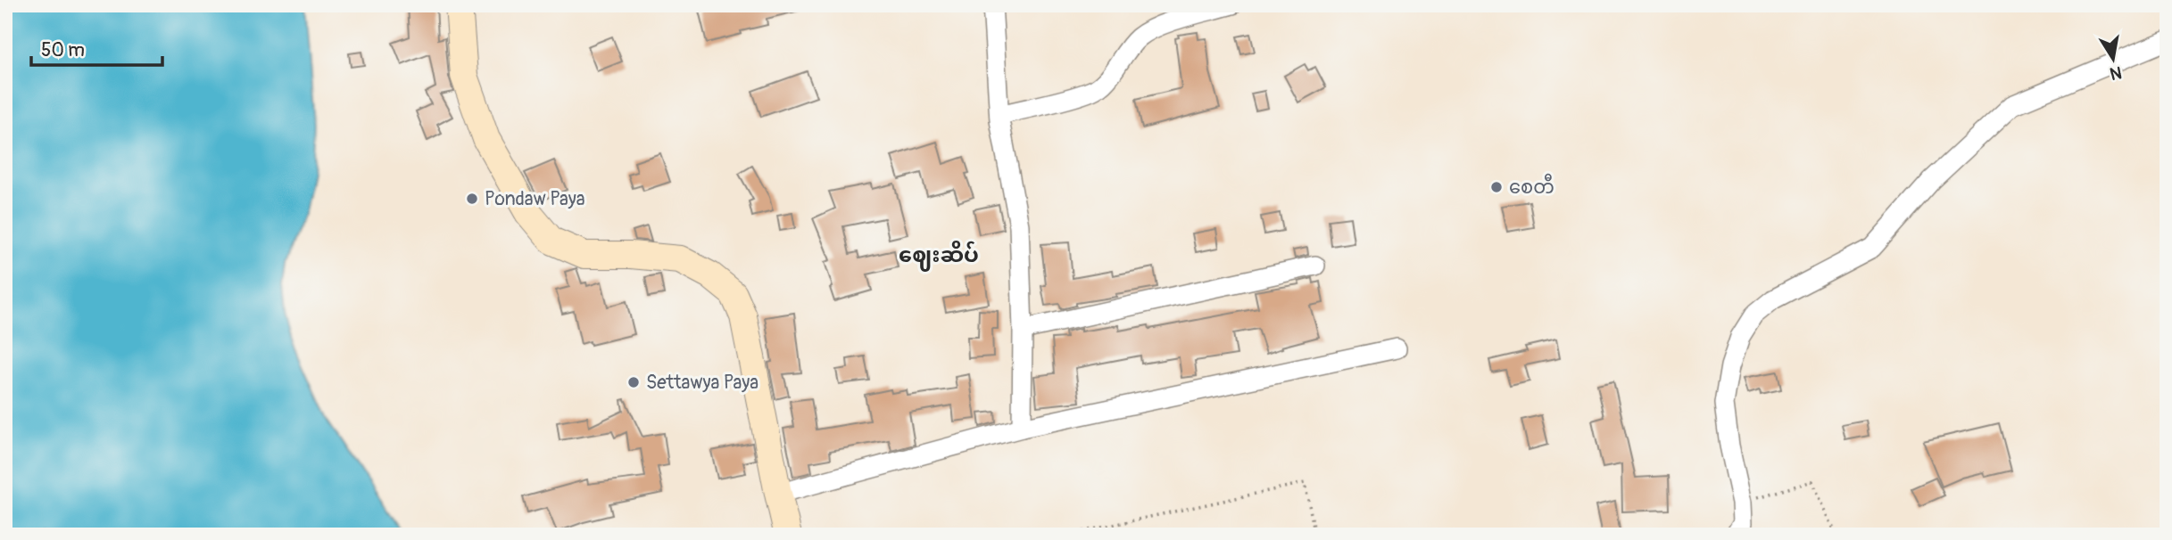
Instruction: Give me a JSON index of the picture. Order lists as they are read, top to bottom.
{
  "districts": ["ဈေးဆိပ်"],
  "places": ["စေတီ", "Pondaw Paya", "Settawya Paya"],
  "scale_bar": "50 m",
  "north": "bottom"
}
